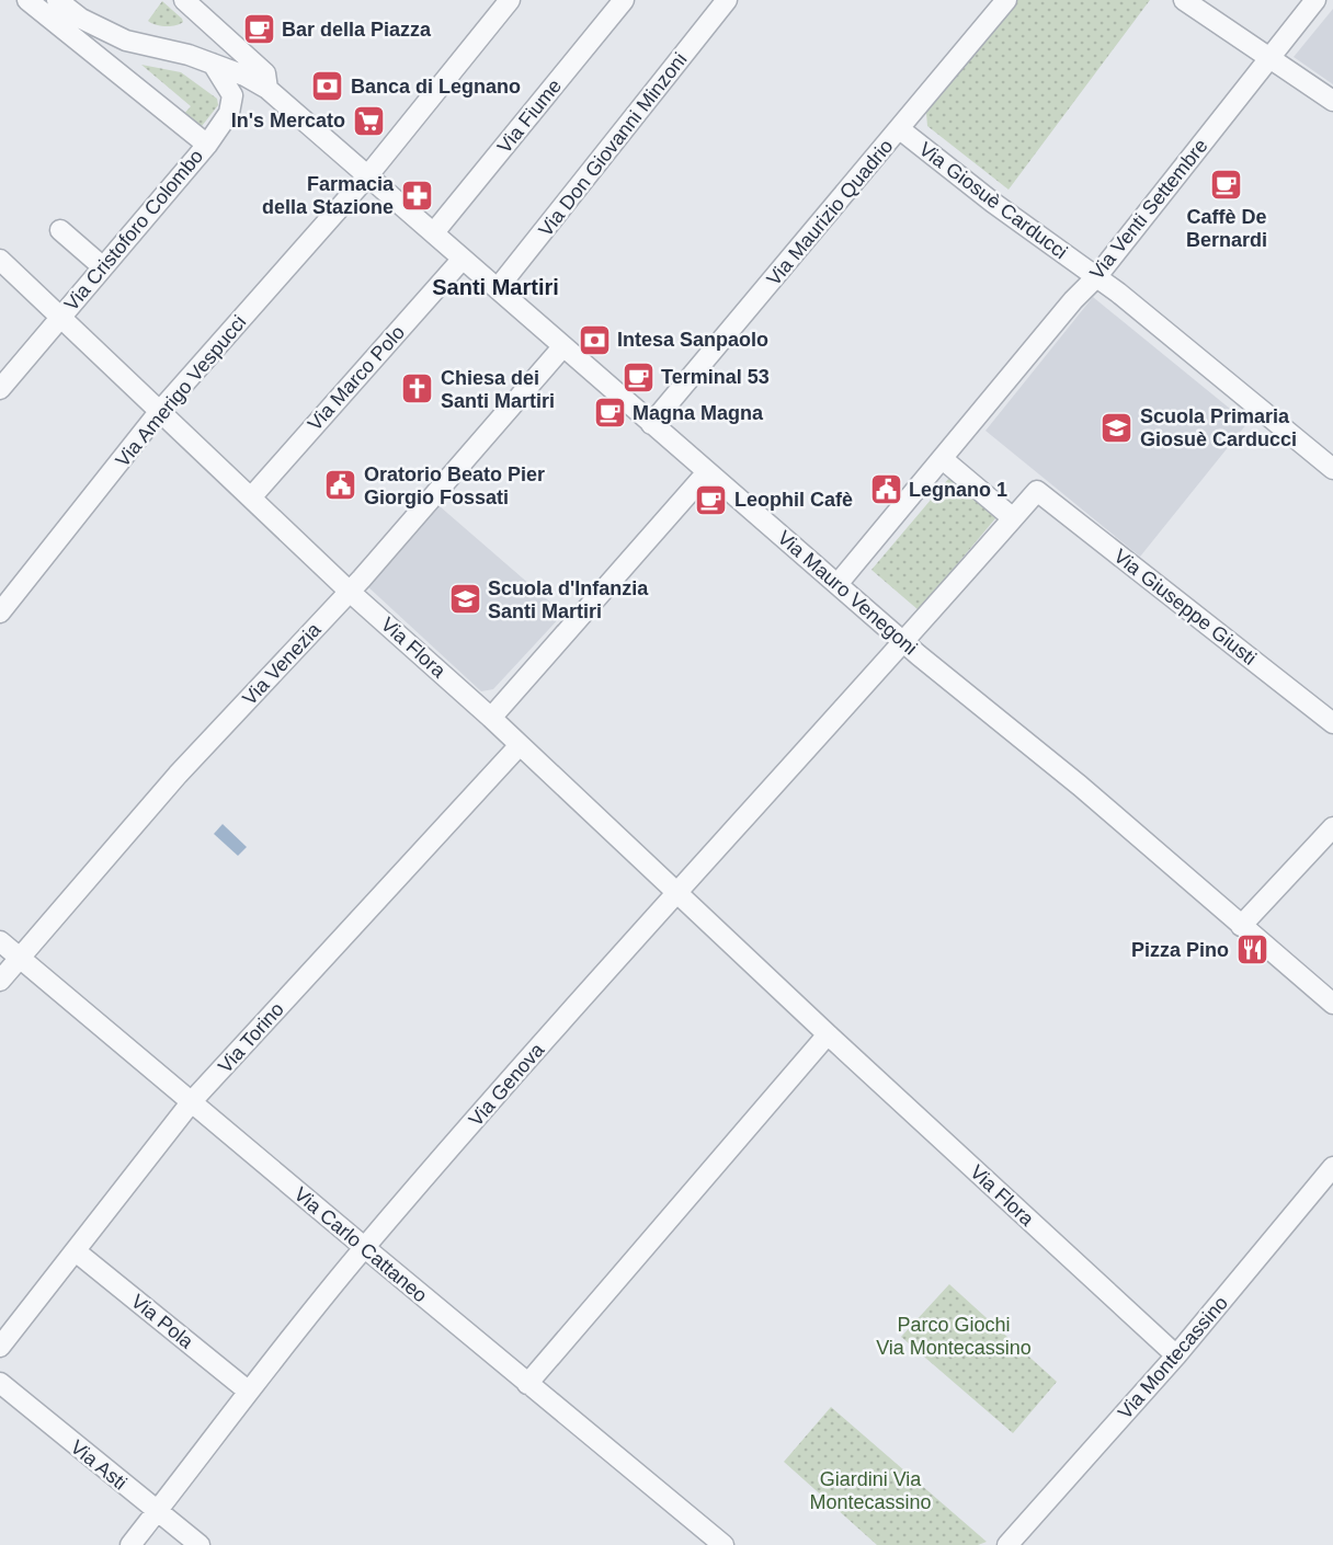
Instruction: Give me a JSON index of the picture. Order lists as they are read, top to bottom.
{
  "streets": {
    "street": [
      "Via Fiume",
      "Via Don Giovanni Minzoni",
      "Via Giosuè Carducci",
      "Via Venti Settembre",
      "Via Maurizio Quadrio",
      "Via Cristoforo Colombo",
      "Via Marco Polo",
      "Via Amerigo Vespucci",
      "Via Mauro Venegoni",
      "Via Giuseppe Giusti",
      "Via Flora",
      "Via Venezia",
      "Via Torino",
      "Via Genova",
      "Via Carlo Cattaneo",
      "Via Pola",
      "Via Montecassino",
      "Via Asti"
    ]
  },
  "crossings": [
    ["Via Fiume", "Via Mauro Venegoni"],
    ["Via Don Giovanni Minzoni", "Via Mauro Venegoni"],
    ["Via Giosuè Carducci", "Via Venti Settembre"],
    ["Via Giosuè Carducci", "Via Maurizio Quadrio"],
    ["Via Venti Settembre", "Via Mauro Venegoni"],
    ["Via Maurizio Quadrio", "Via Mauro Venegoni"],
    ["Via Cristoforo Colombo", "Via Flora"],
    ["Via Marco Polo", "Via Mauro Venegoni"],
    ["Via Marco Polo", "Via Flora"],
    ["Via Amerigo Vespucci", "Via Mauro Venegoni"],
    ["Via Amerigo Vespucci", "Via Flora"],
    ["Via Mauro Venegoni", "Via Venezia"],
    ["Via Mauro Venegoni", "Via Genova"],
    ["Via Giuseppe Giusti", "Via Genova"],
    ["Via Flora", "Via Venezia"],
    ["Via Flora", "Via Torino"],
    ["Via Flora", "Via Genova"],
    ["Via Flora", "Via Montecassino"],
    ["Via Venezia", "Via Carlo Cattaneo"],
    ["Via Torino", "Via Carlo Cattaneo"],
    ["Via Torino", "Via Pola"],
    ["Via Genova", "Via Carlo Cattaneo"],
    ["Via Genova", "Via Pola"],
    ["Via Genova", "Via Asti"]
  ],
  "districts": ["Santi Martiri"],
  "parks": ["Parco Giochi Via Montecassino", "Giardini Via Montecassino"],
  "places": {
    "cafe": [
      "Bar della Piazza",
      "Caffè De Bernardi",
      "Terminal 53",
      "Magna Magna",
      "Leophil Cafè"
    ],
    "bank": ["Banca di Legnano", "Intesa Sanpaolo"],
    "supermarket": ["In's Mercato"],
    "pharmacy": ["Farmacia della Stazione"],
    "church": ["Chiesa dei Santi Martiri"],
    "school or university": ["Scuola Primaria Giosuè Carducci", "Scuola d'Infanzia Santi Martiri"],
    "public building": ["Oratorio Beato Pier Giorgio Fossati", "Legnano 1"],
    "restaurant": ["Pizza Pino"]
  }
}
